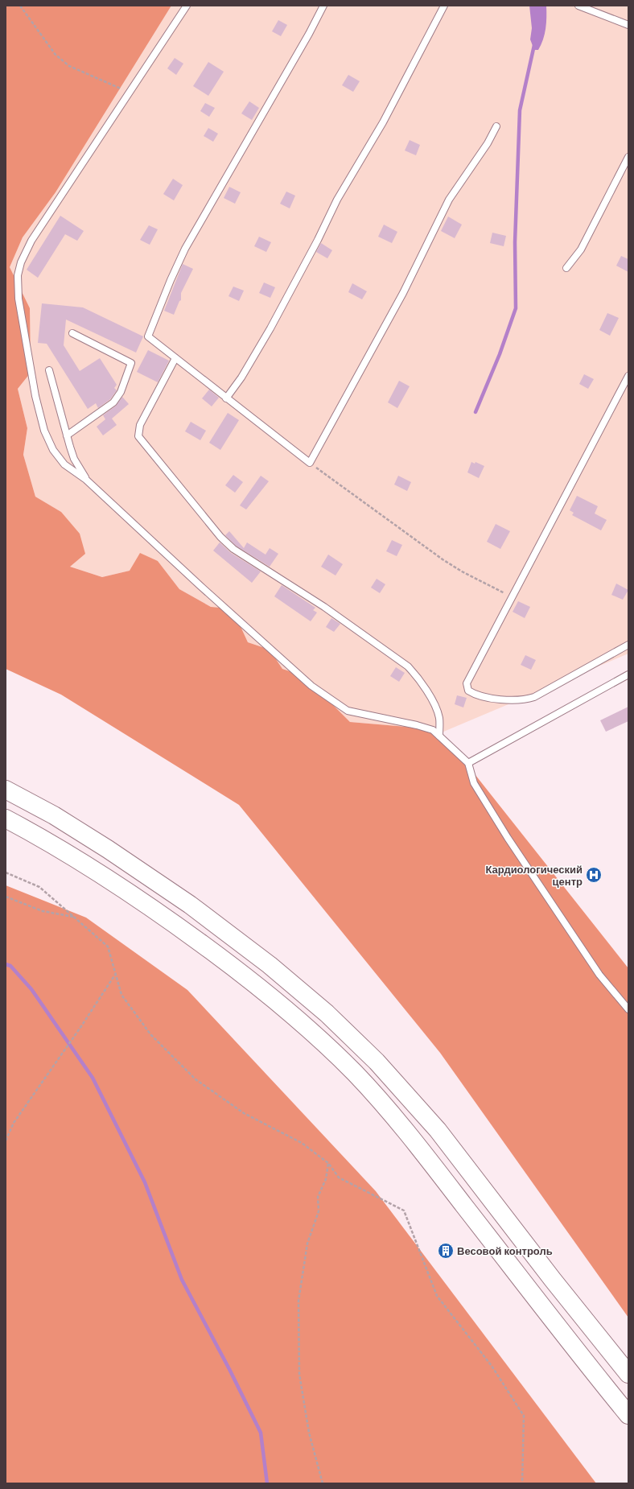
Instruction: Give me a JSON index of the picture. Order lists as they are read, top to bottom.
{
  "places": {
    "hospital": ["Кардиологический центр"],
    "building": ["Весовой контроль"]
  }
}
